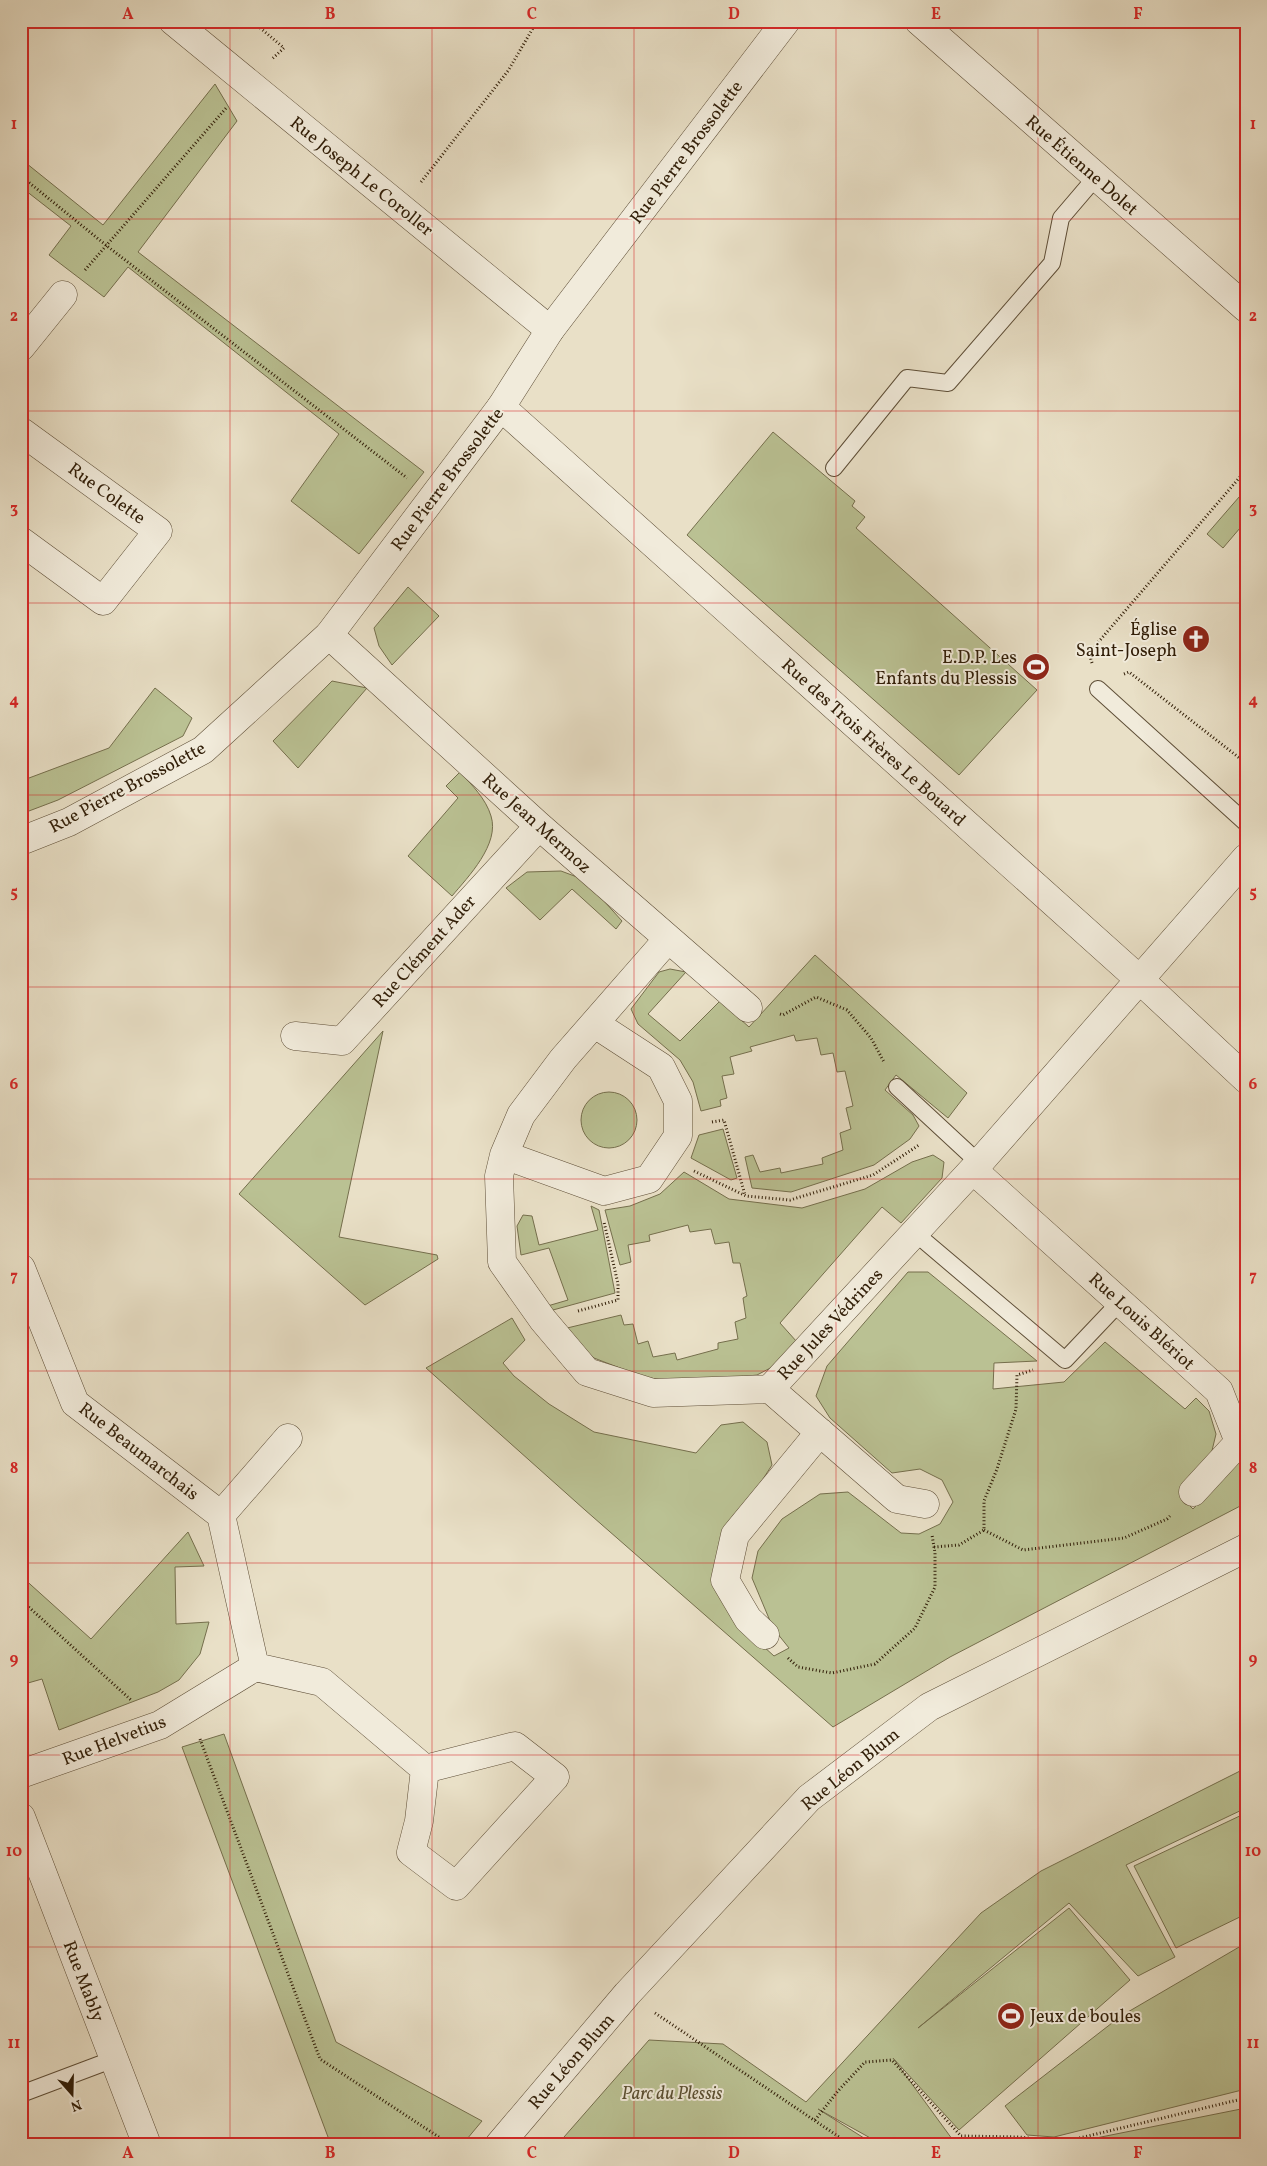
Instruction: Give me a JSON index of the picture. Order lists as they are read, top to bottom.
{
  "streets": {
    "street": [
      "Rue Pierre Brossolette",
      "Rue Étienne Dolet",
      "Rue Joseph Le Coroller",
      "Rue Colette",
      "Rue des Trois Frères Le Bouard",
      "Rue Jean Mermoz",
      "Rue Clément Ader",
      "Rue Louis Blériot",
      "Rue Jules Védrines",
      "Rue Beaumarchais",
      "Rue Helvetius",
      "Rue Léon Blum",
      "Rue Mably"
    ]
  },
  "crossings": [
    ["Rue Pierre Brossolette", "Rue Joseph Le Coroller"],
    ["Rue Pierre Brossolette", "Rue des Trois Frères Le Bouard"],
    ["Rue Pierre Brossolette", "Rue Jean Mermoz"],
    ["Rue des Trois Frères Le Bouard", "Rue Jules Védrines"],
    ["Rue Jean Mermoz", "Rue Clément Ader"],
    ["Rue Jean Mermoz", "Rue Jules Védrines"],
    ["Rue Louis Blériot", "Rue Jules Védrines"]
  ],
  "parks": ["Parc du Plessis"],
  "places": {
    "church": ["Église Saint-Joseph"],
    "sports": ["E.D.P. Les Enfants du Plessis", "Jeux de boules"]
  },
  "north": "bottom",
  "grid": {
    "columns": [
      "A",
      "B",
      "C",
      "D",
      "E",
      "F"
    ],
    "rows": [
      "1",
      "2",
      "3",
      "4",
      "5",
      "6",
      "7",
      "8",
      "9",
      "10",
      "11"
    ]
  }
}
